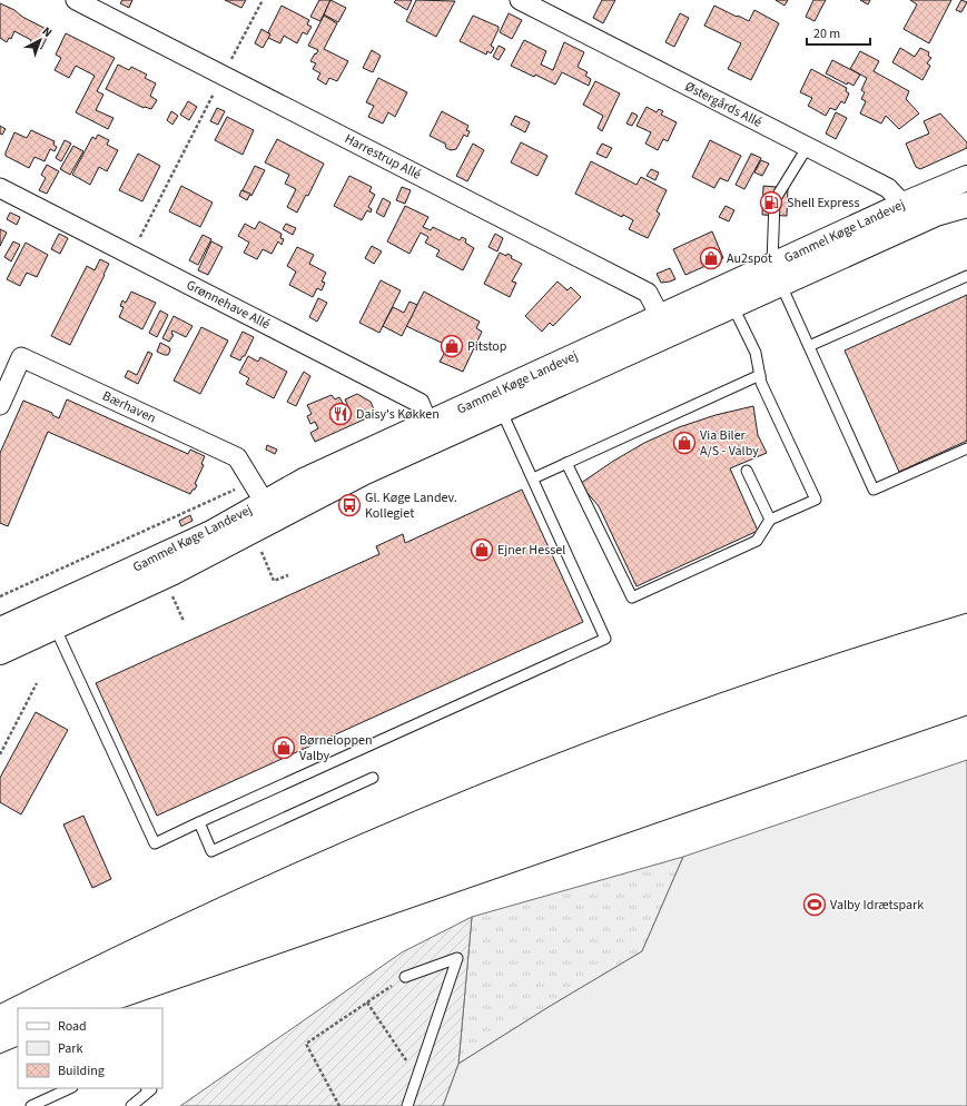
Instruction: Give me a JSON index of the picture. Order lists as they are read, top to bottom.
{
  "streets": {
    "main road": ["Gammel Køge Landevej"],
    "street": [
      "Østergårds Allé",
      "Harrestrup Allé",
      "Grønnehave Allé",
      "Bærhaven"
    ]
  },
  "crossings": [
    ["Østergårds Allé", "Gammel Køge Landevej"],
    ["Harrestrup Allé", "Gammel Køge Landevej"],
    ["Gammel Køge Landevej", "Grønnehave Allé"],
    ["Gammel Køge Landevej", "Bærhaven"]
  ],
  "places": {
    "fuel station": ["Shell Express"],
    "shop": [
      "Au2spot",
      "Pitstop",
      "Via Biler A/S - Valby",
      "Ejner Hessel",
      "Børneloppen Valby"
    ],
    "restaurant": ["Daisy's Køkken"],
    "bus stop": ["Gl. Køge Landev. Kollegiet"],
    "sports": ["Valby Idrætspark"]
  },
  "legend": ["Road", "Park", "Building"],
  "scale_bar": "20 m",
  "north": "top right"
}
